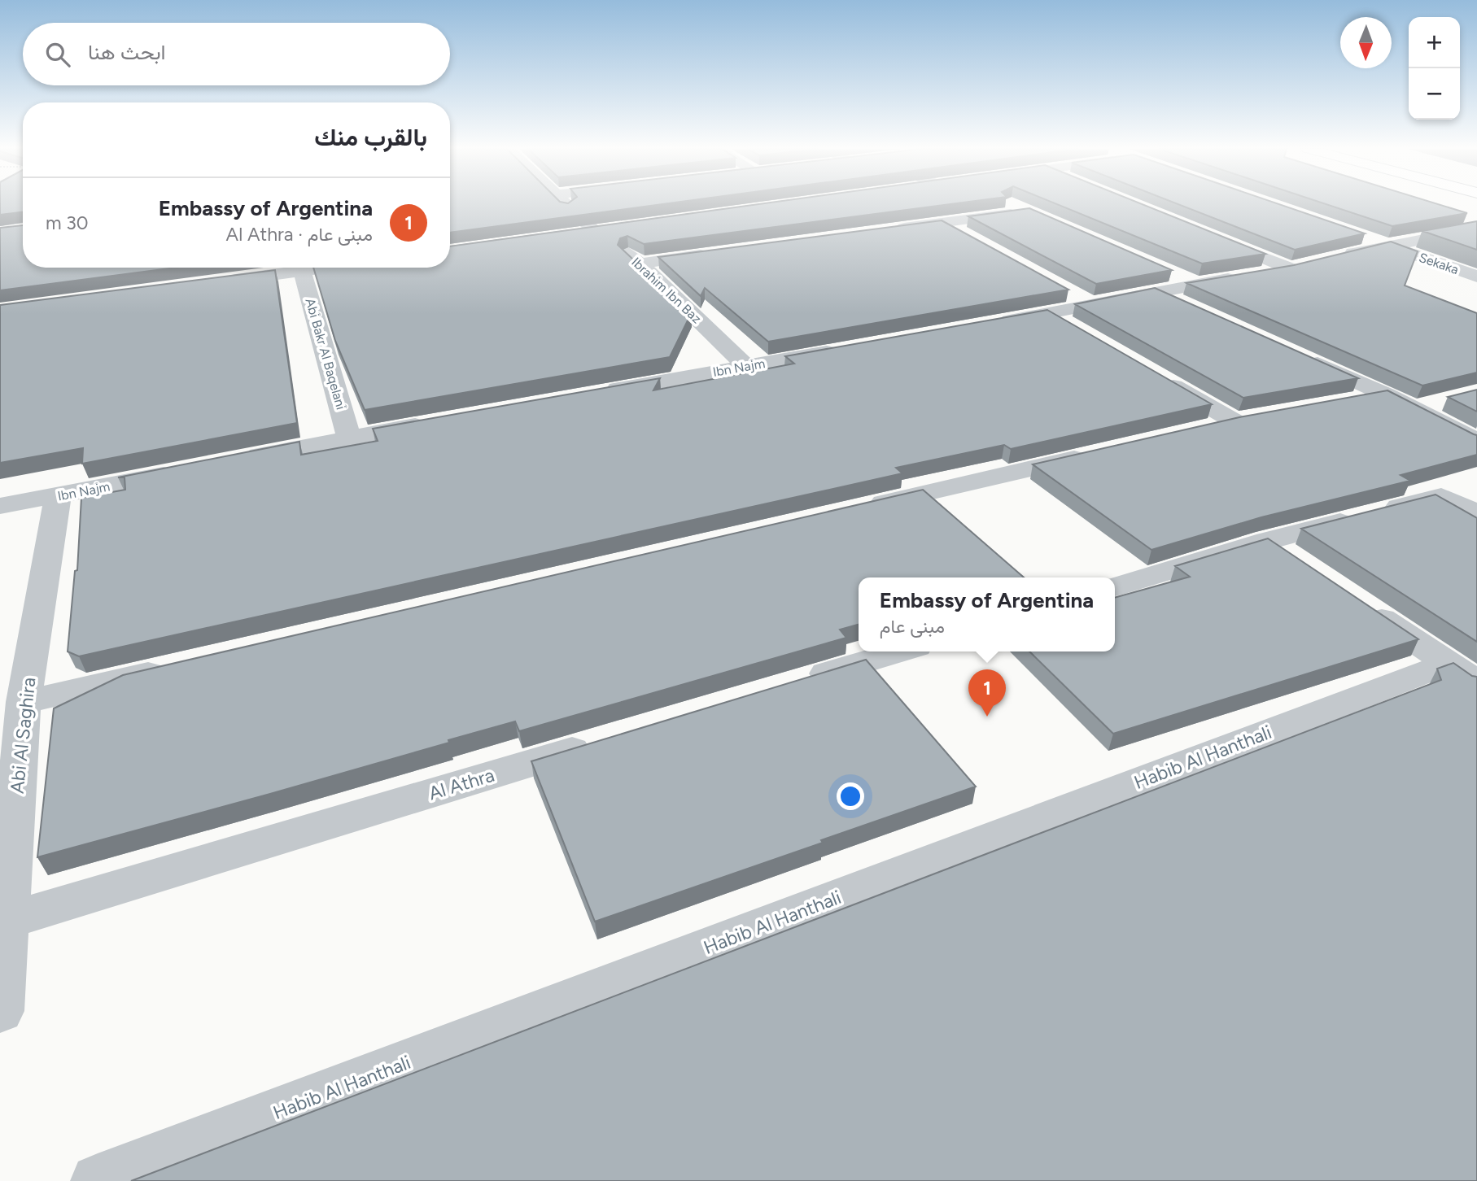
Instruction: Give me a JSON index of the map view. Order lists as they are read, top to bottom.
{
  "streets": {
    "street": [
      "Sekaka",
      "Ibrahim Ibn Baz",
      "Abi Bakr Al Baqelani",
      "Ibn Najm",
      "Abi Al Saghira",
      "Habib Al Hanthali",
      "Al Athra"
    ]
  },
  "crossings": [
    ["Ibrahim Ibn Baz", "Ibn Najm"],
    ["Ibn Najm", "Abi Al Saghira"],
    ["Abi Al Saghira", "Al Athra"]
  ],
  "north": "bottom",
  "page": {
    "map_buttons": ["+", "−"],
    "search": "ابحث هنا",
    "heading": "بالقرب منك",
    "list": [
      {
        "mark": "1",
        "name": "Embassy of Argentina",
        "note": "مبنى عام · Al Athra",
        "value": "30 m"
      }
    ],
    "popup": ["Embassy of Argentina", "مبنى عام"],
    "pins": "1"
  }
}
